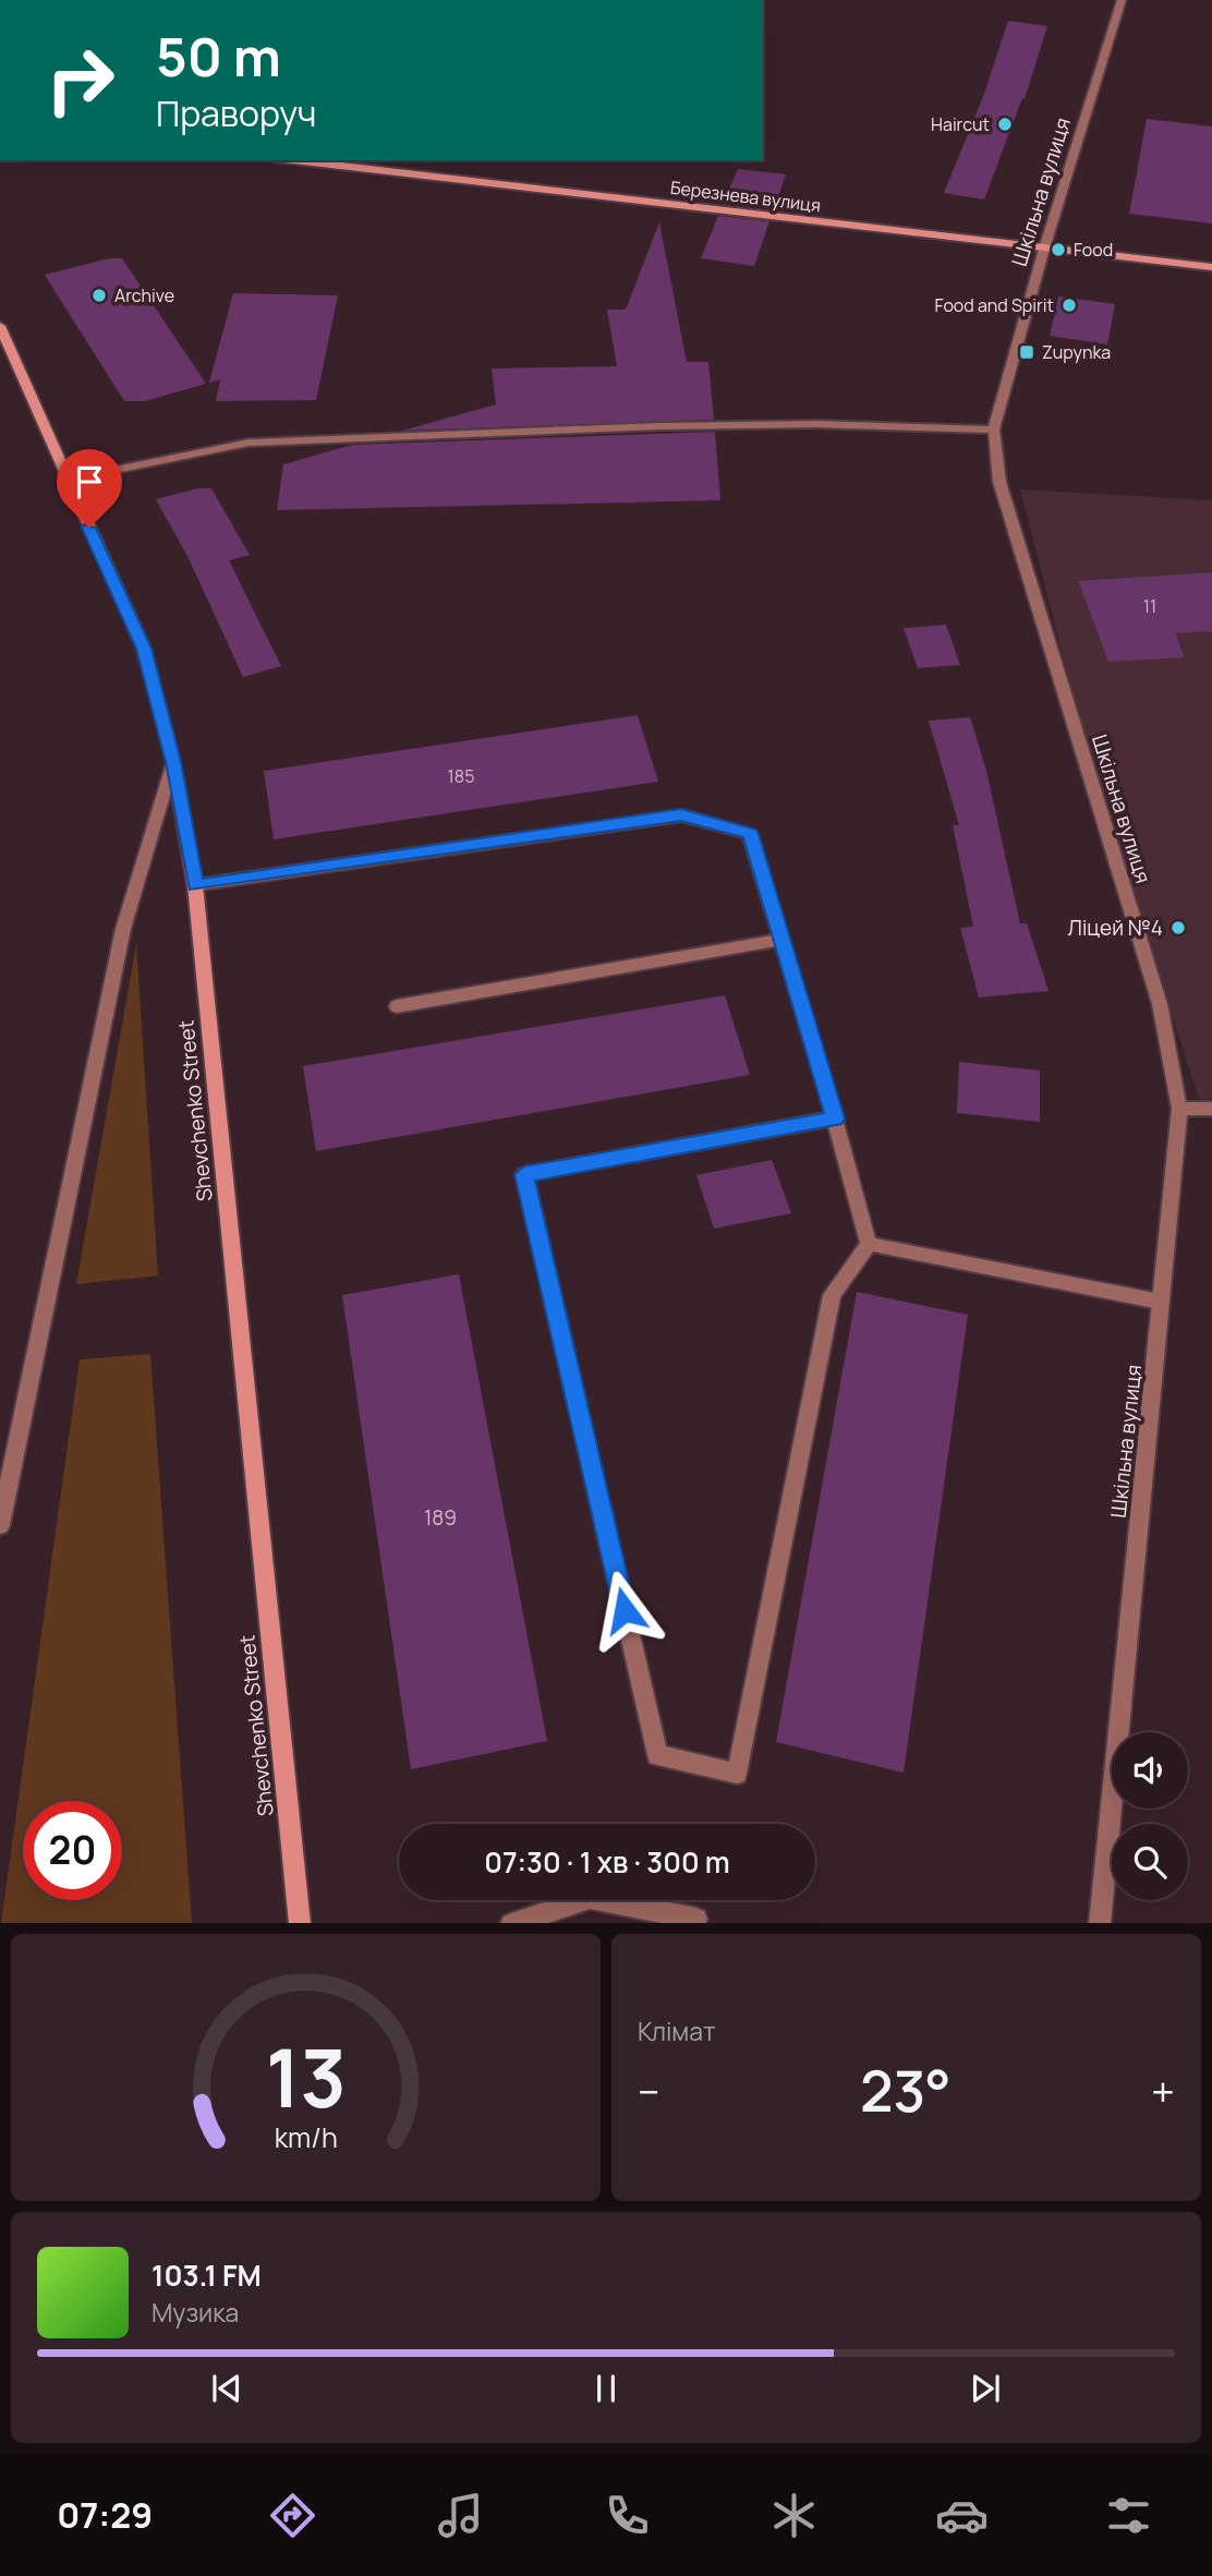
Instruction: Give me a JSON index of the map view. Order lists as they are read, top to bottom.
{
  "streets": {
    "main road": ["Березнева вулиця", "Shevchenko Street"],
    "street": ["Шкільна вулиця"]
  },
  "crossings": [
    ["Шкільна вулиця", "Березнева вулиця"]
  ],
  "places": {
    "other": [
      "Haircut",
      "Food",
      "Archive",
      "Food and Spirit",
      "Ліцей №4"
    ],
    "transit": ["Zupynka"]
  },
  "house_numbers": ["11", "185", "189"],
  "page": {
    "turn": ["50 m", "Праворуч"],
    "limit": "20",
    "trip": "07:30 · 1 хв · 300 m",
    "tile": "Клімат",
    "heat": ["−", "23°", "+"],
    "song": ["103.1 FM", "Музика"],
    "tabs": "07:29",
    "gauge": ["13", "km/h"]
  }
}
